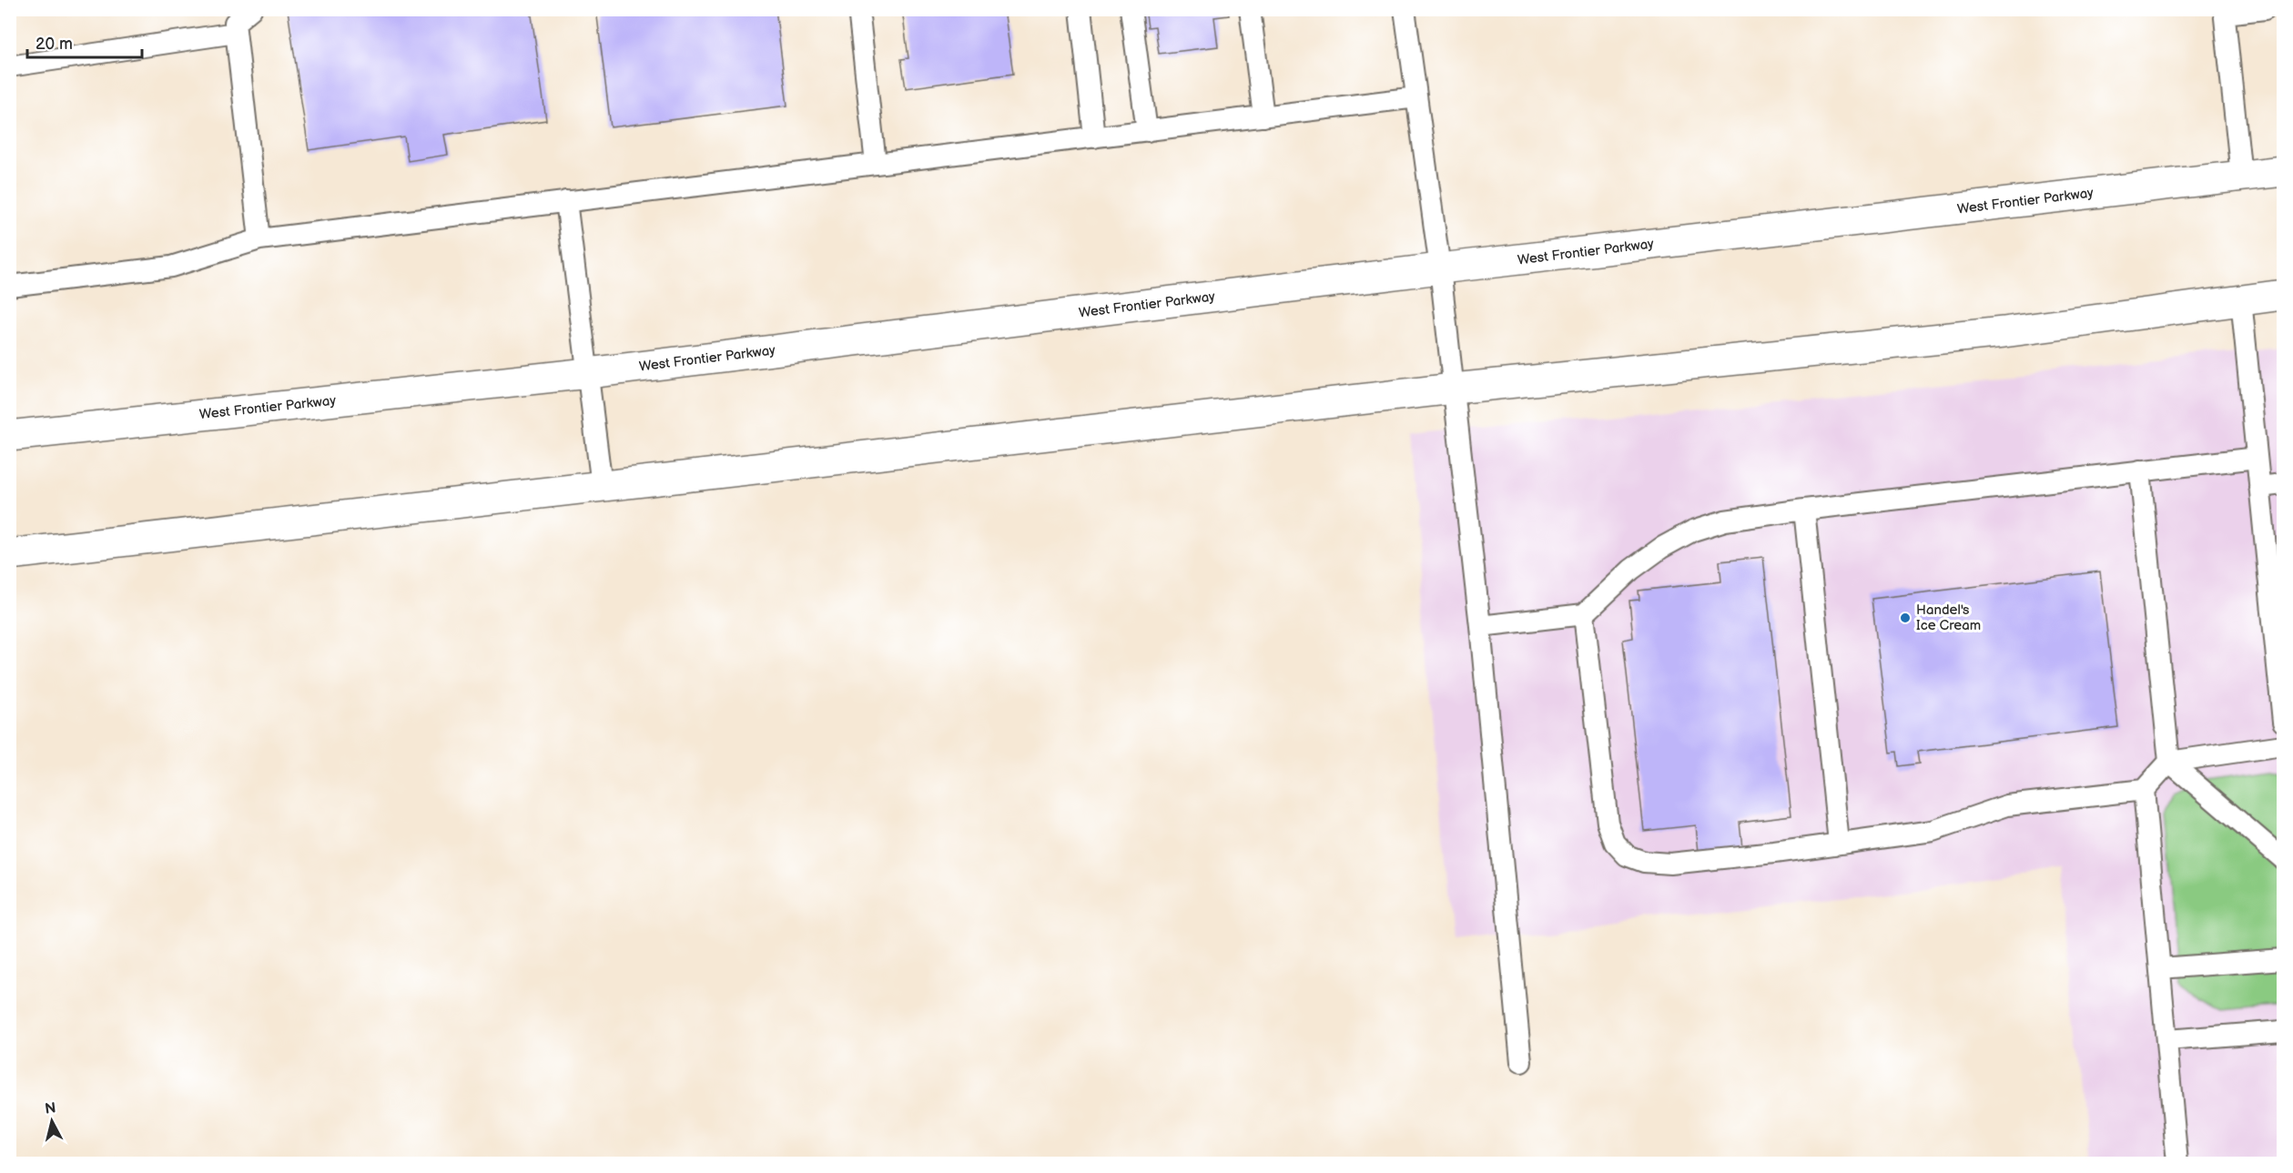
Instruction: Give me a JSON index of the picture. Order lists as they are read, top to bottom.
{
  "streets": {
    "street": ["West Frontier Parkway"]
  },
  "places": ["Handel's Ice Cream"],
  "scale_bar": "20 m",
  "north": "top"
}
